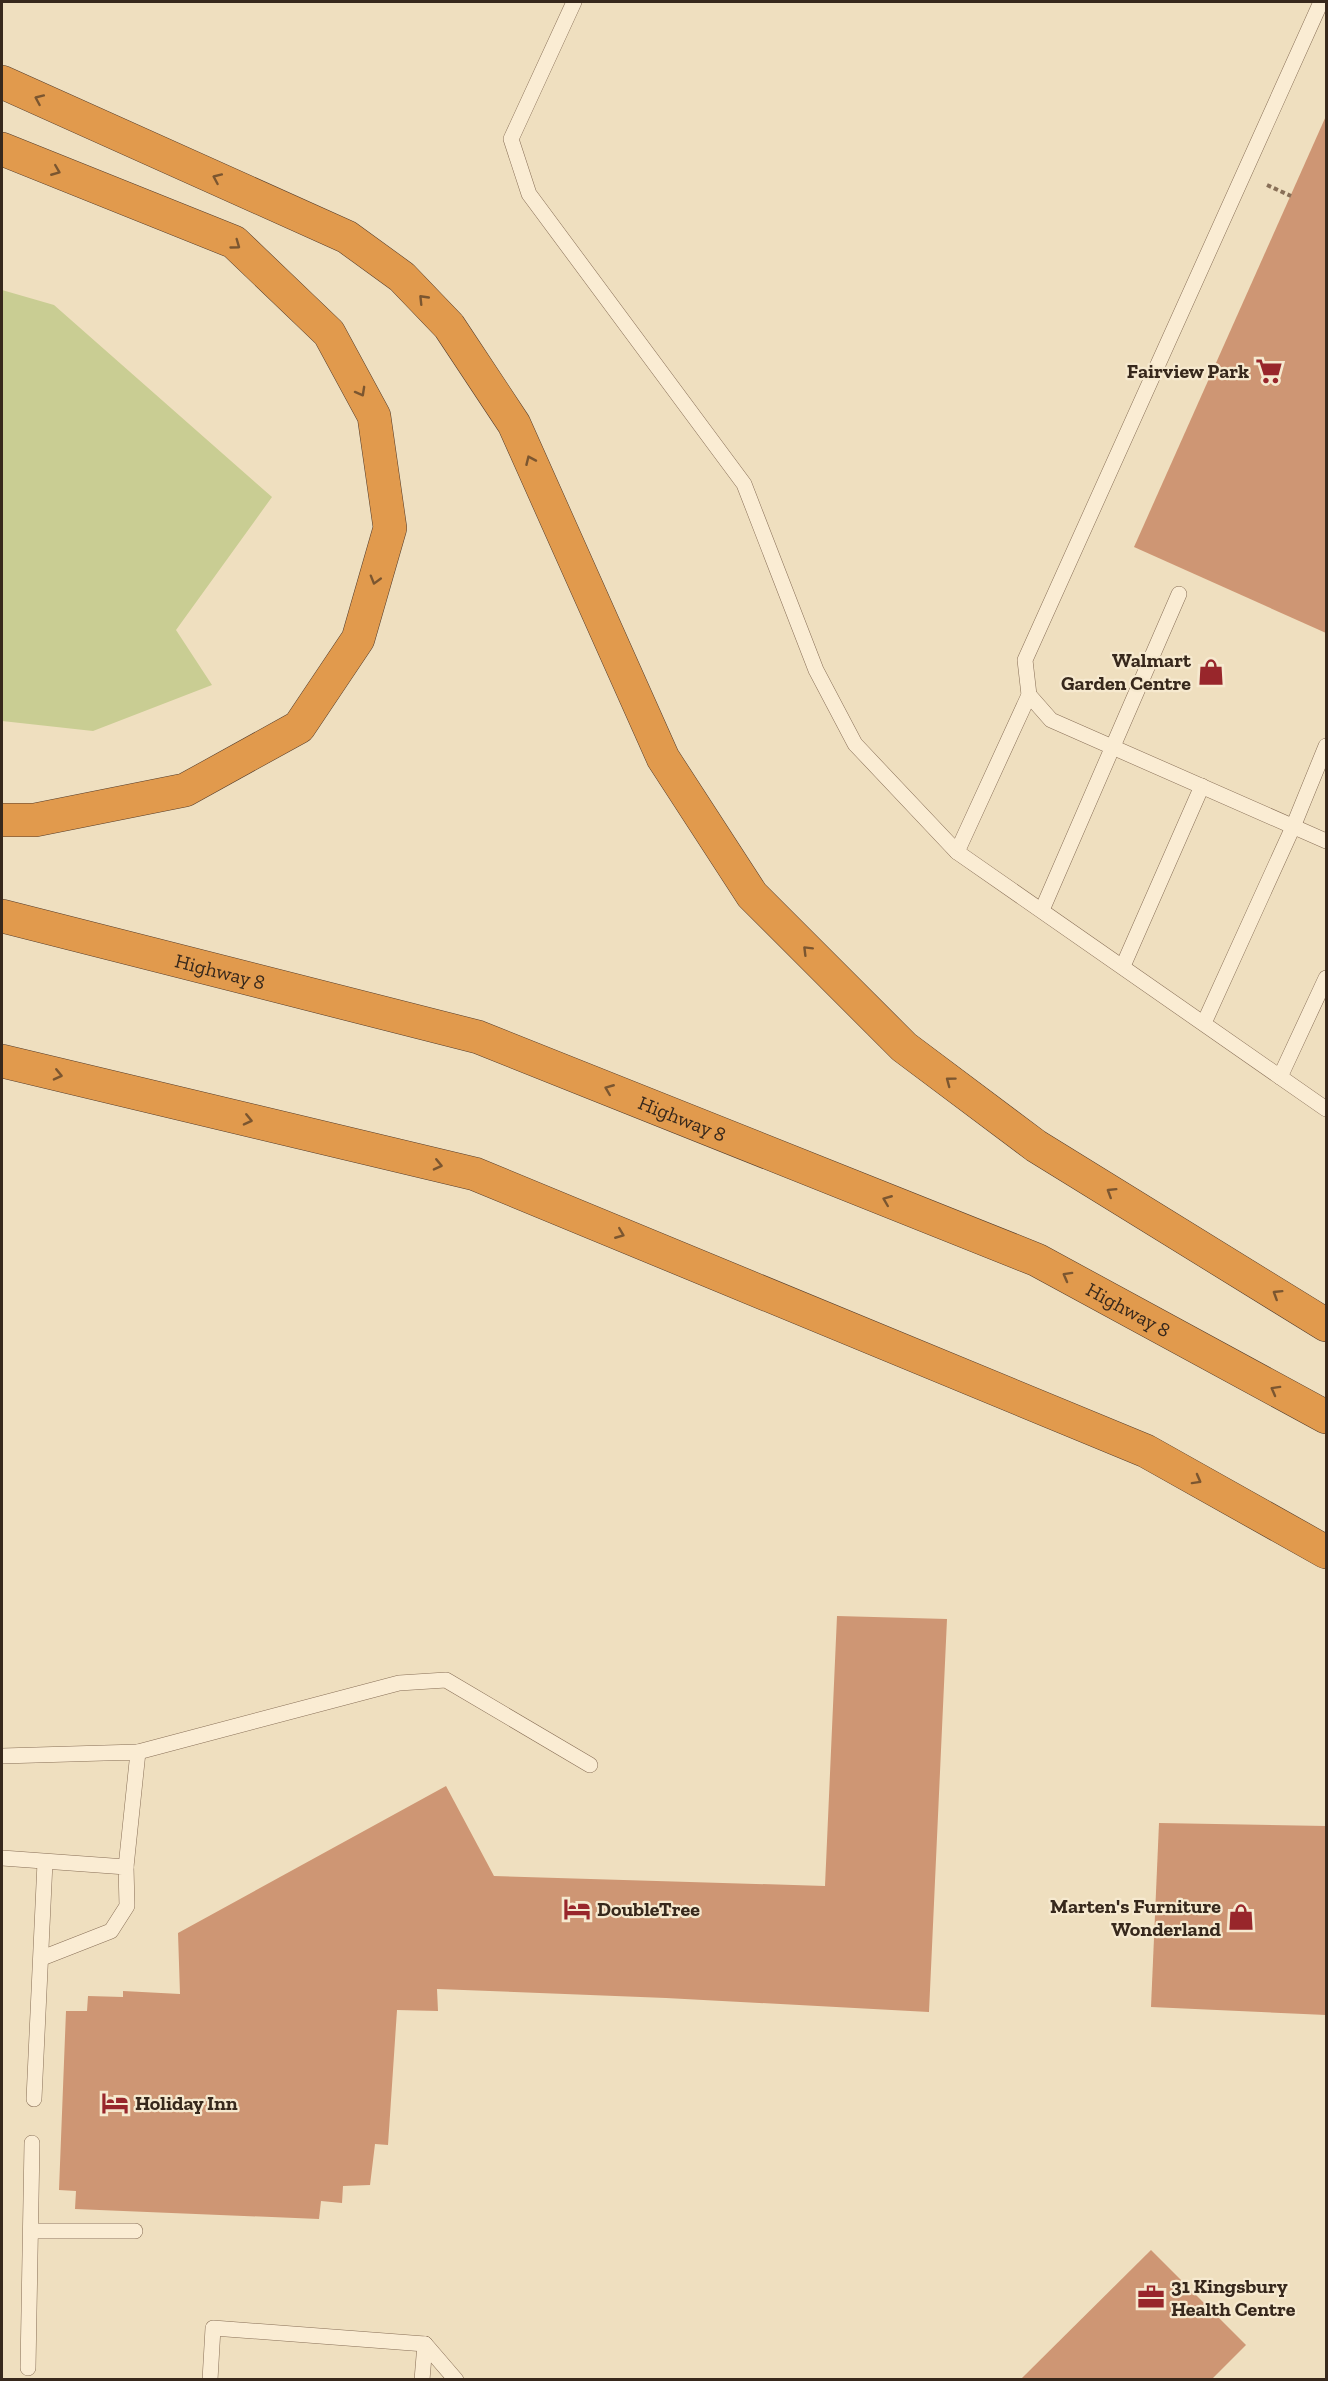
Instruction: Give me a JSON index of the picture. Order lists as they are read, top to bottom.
{
  "streets": {
    "highway": ["Highway 8"]
  },
  "places": {
    "supermarket": ["Fairview Park"],
    "shop": ["Walmart Garden Centre", "Marten's Furniture Wonderland"],
    "hotel": ["DoubleTree", "Holiday Inn"],
    "office": ["31 Kingsbury Health Centre"]
  }
}
